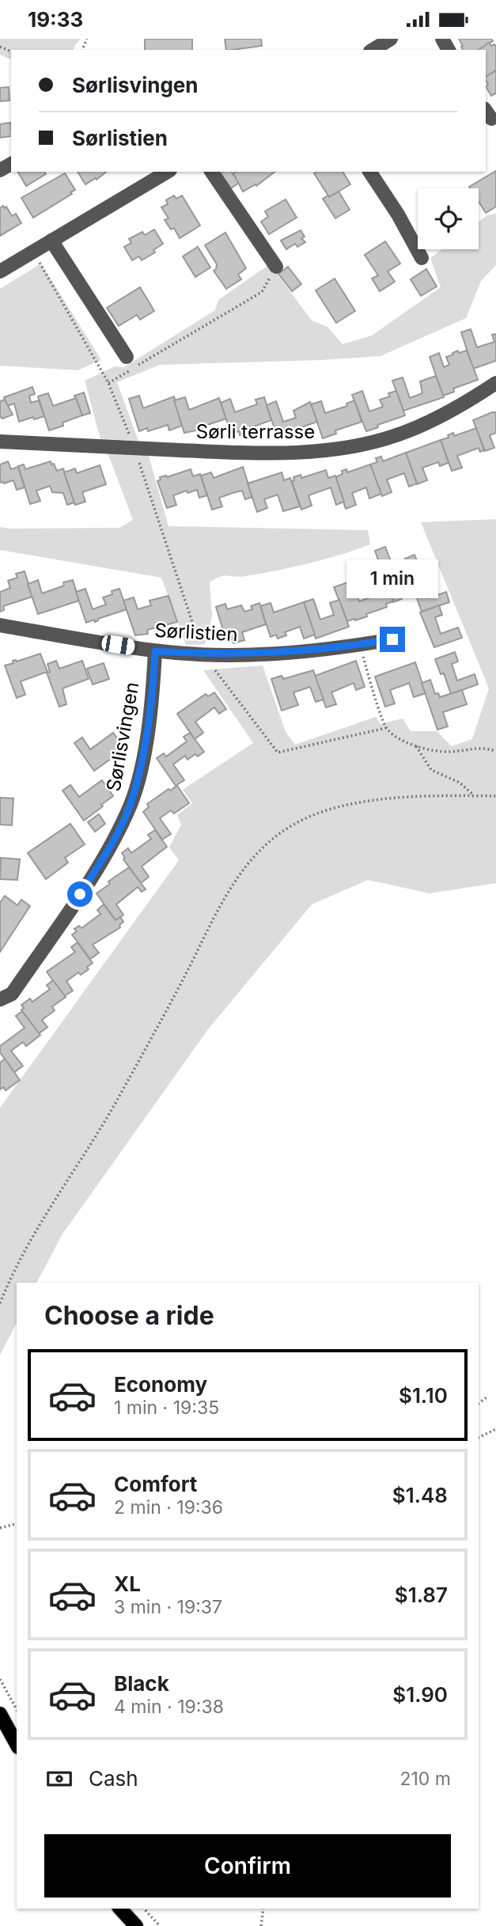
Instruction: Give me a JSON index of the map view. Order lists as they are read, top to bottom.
{
  "streets": {
    "street": ["Sørli terrasse", "Sørlistien", "Sørlisvingen"]
  },
  "crossings": [
    ["Sørlistien", "Sørlisvingen"]
  ],
  "page": {
    "status": "19:33",
    "banner": ["Sørlisvingen", "Sørlistien"],
    "bubble": "1 min",
    "heading": "Choose a ride",
    "list": [
      {
        "name": "Economy",
        "note": "1 min · 19:35",
        "value": "$1.10"
      },
      {
        "name": "Comfort",
        "note": "2 min · 19:36",
        "value": "$1.48"
      },
      {
        "name": "XL",
        "note": "3 min · 19:37",
        "value": "$1.87"
      },
      {
        "name": "Black",
        "note": "4 min · 19:38",
        "value": "$1.90"
      }
    ],
    "pay": ["Cash", "210 m"],
    "buttons": "Confirm"
  }
}
